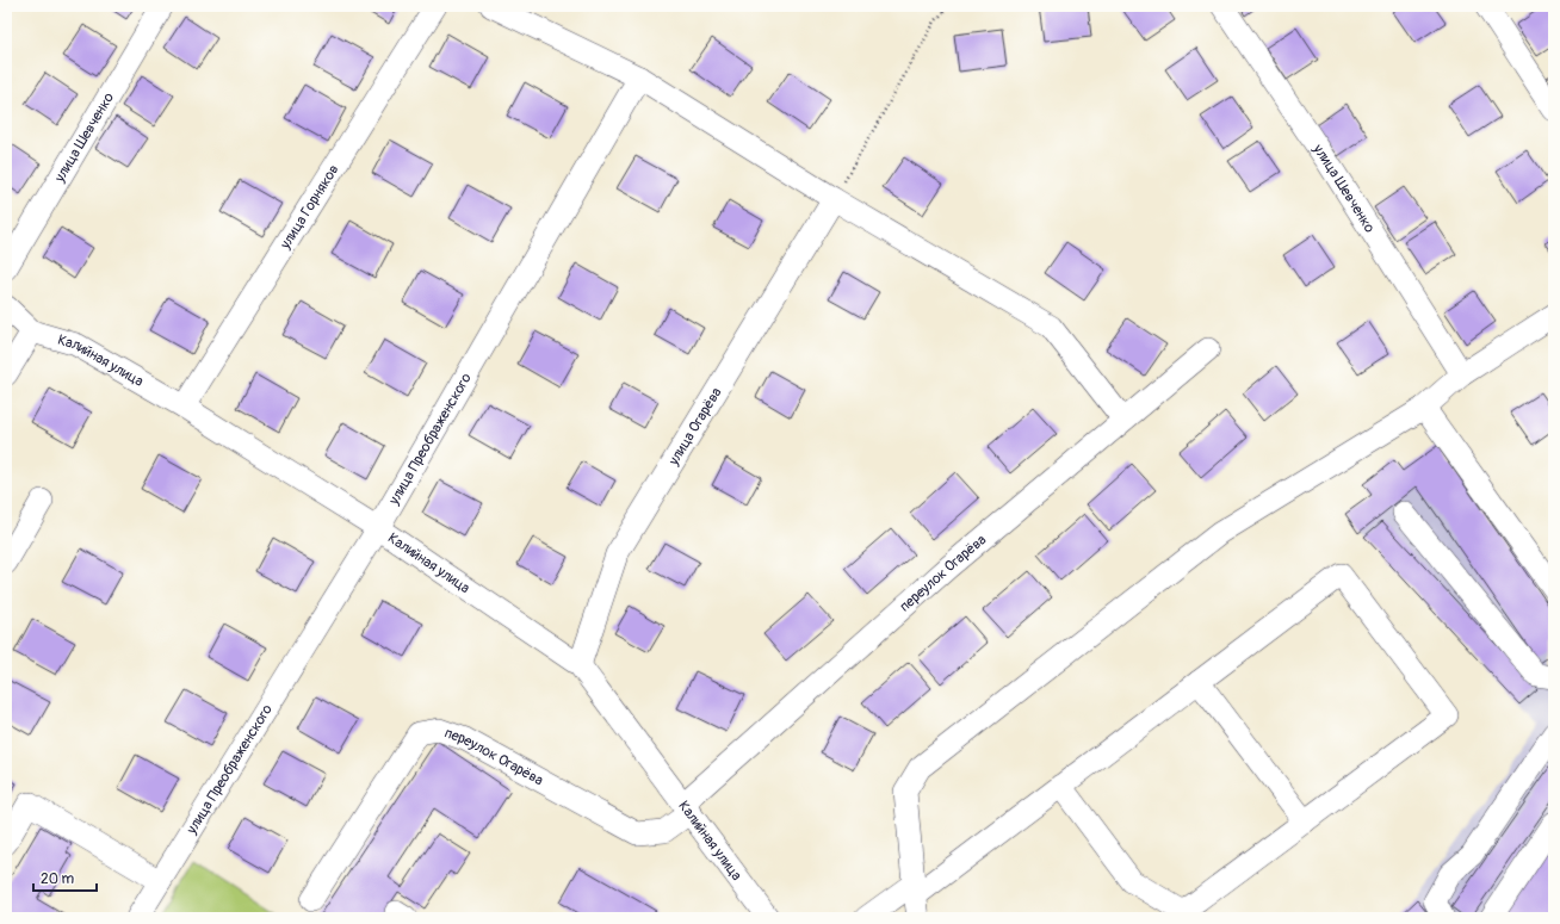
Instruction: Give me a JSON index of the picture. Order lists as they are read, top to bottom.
{
  "streets": {
    "street": [
      "улица Шевченко",
      "улица Горняков",
      "Калийная улица",
      "улица Огарёва",
      "улица Преображенского",
      "переулок Огарёва"
    ]
  },
  "crossings": [
    ["улица Горняков", "Калийная улица"],
    ["Калийная улица", "улица Огарёва"],
    ["Калийная улица", "улица Преображенского"],
    ["Калийная улица", "переулок Огарёва"]
  ],
  "scale_bar": "20 m"
}
